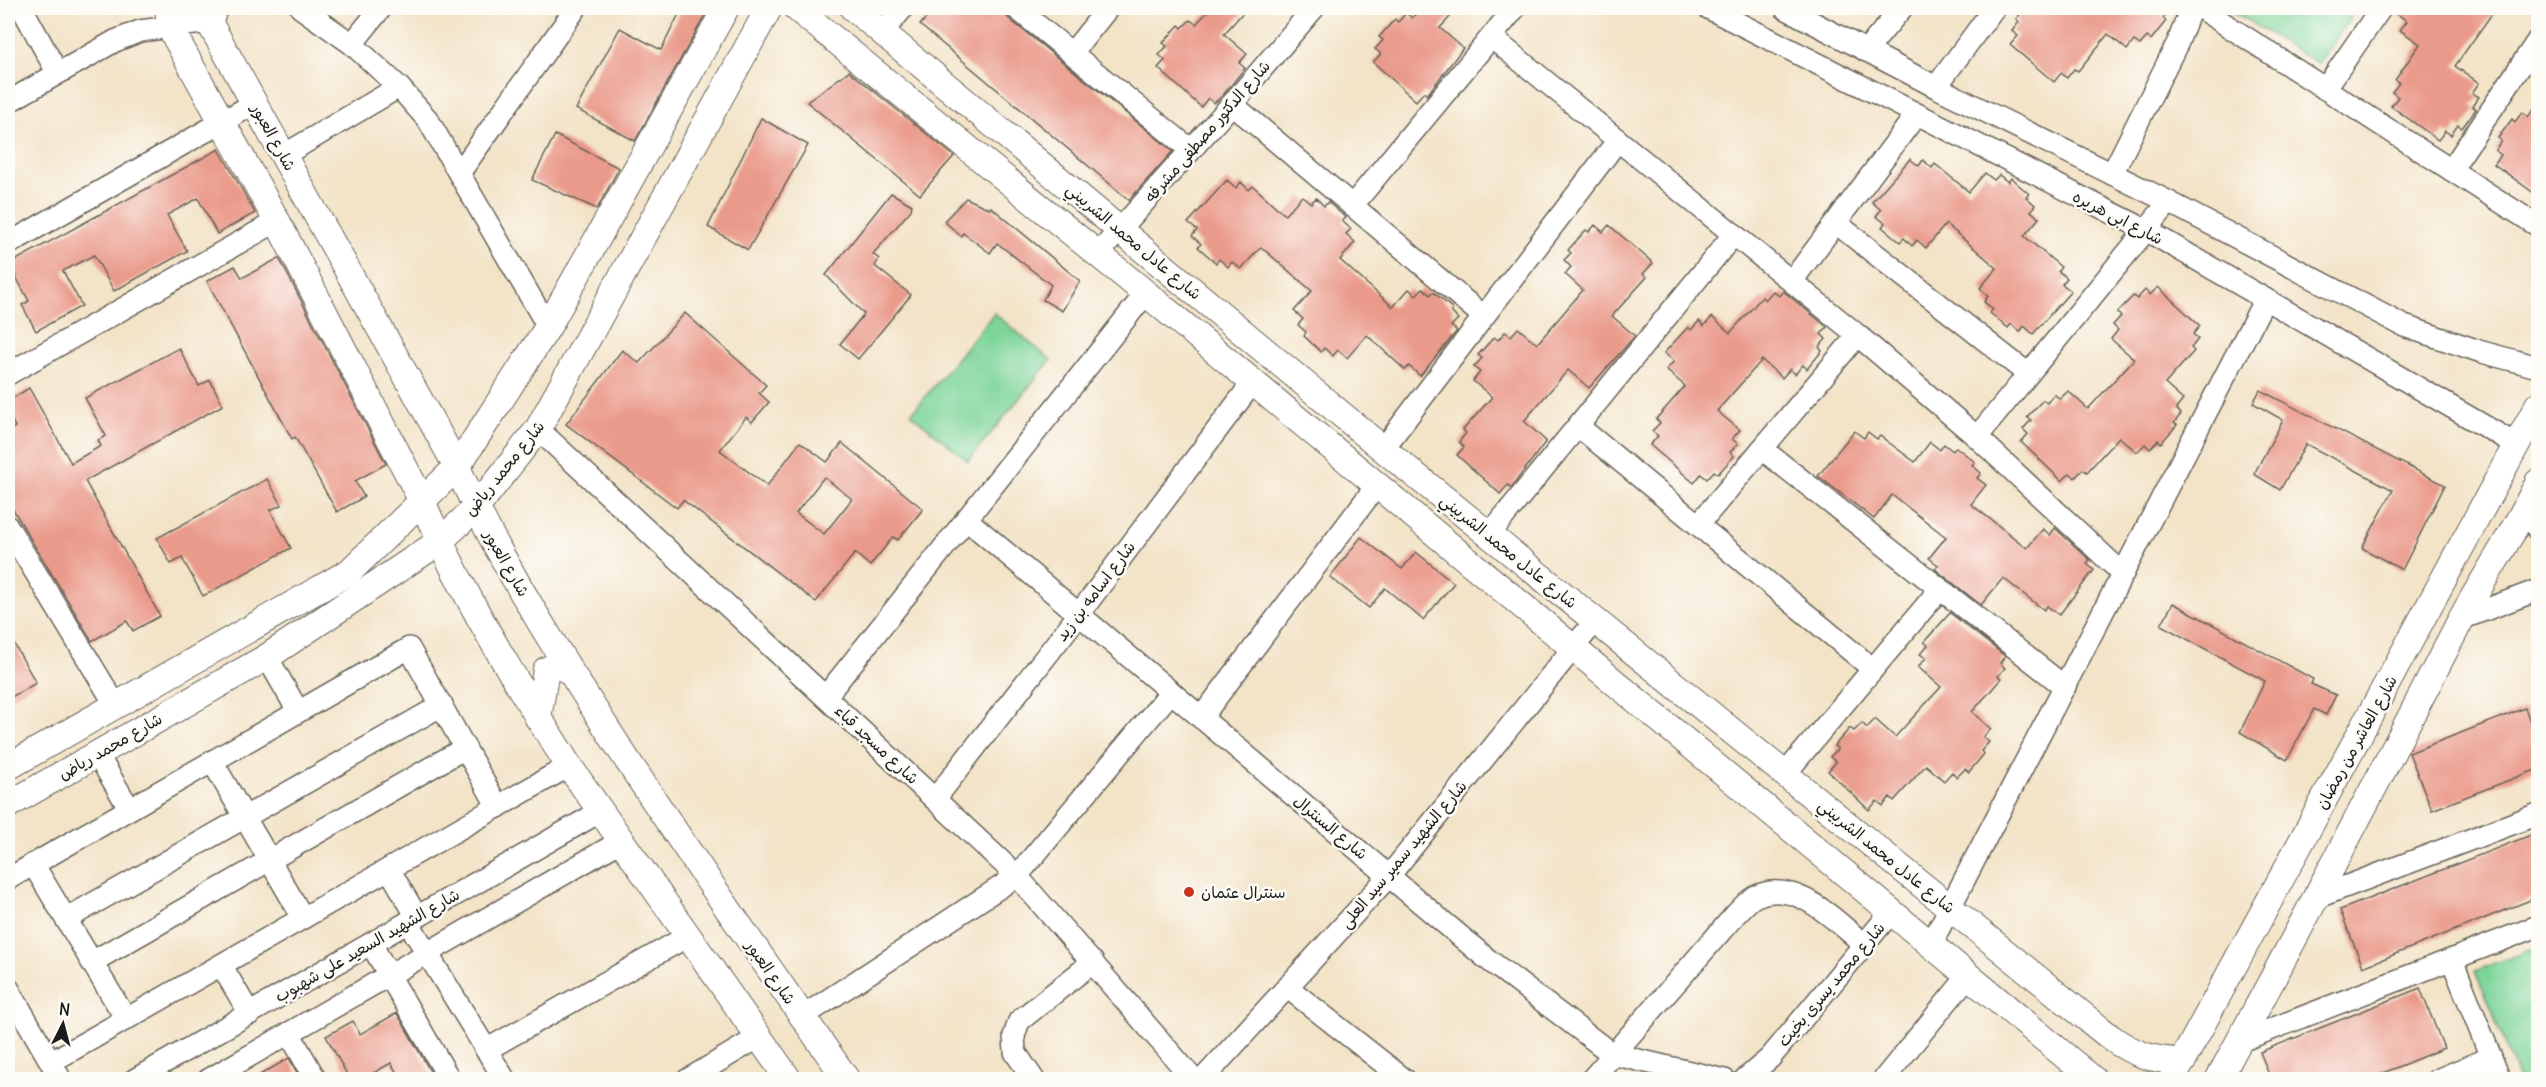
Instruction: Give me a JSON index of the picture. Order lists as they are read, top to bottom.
{
  "streets": {
    "street": [
      "شارع الدكتور مصطفى مشرفه",
      "شارع العبور",
      "شارع ابى هريره",
      "شارع عادل محمد الشربيني",
      "شارع محمد رياض",
      "شارع اسامه بن زيد",
      "شارع العاشر من رمضان",
      "شارع مسجد قباء",
      "شارع السنترال",
      "شارع الشهيد سمير سيد العلى",
      "شارع الشهيد السعيد على شهبوب",
      "شارع محمد يسرى بخيت"
    ]
  },
  "crossings": [
    ["شارع الدكتور مصطفى مشرفه", "شارع عادل محمد الشربيني"],
    ["شارع العبور", "شارع محمد رياض"],
    ["شارع ابى هريره", "شارع العاشر من رمضان"],
    ["شارع عادل محمد الشربيني", "شارع اسامه بن زيد"],
    ["شارع عادل محمد الشربيني", "شارع العاشر من رمضان"],
    ["شارع عادل محمد الشربيني", "شارع الشهيد سمير سيد العلى"],
    ["شارع عادل محمد الشربيني", "شارع محمد يسرى بخيت"],
    ["شارع محمد رياض", "شارع مسجد قباء"],
    ["شارع اسامه بن زيد", "شارع مسجد قباء"],
    ["شارع اسامه بن زيد", "شارع السنترال"],
    ["شارع السنترال", "شارع الشهيد سمير سيد العلى"]
  ],
  "places": ["سنترال عثمان"],
  "north": "top"
}
